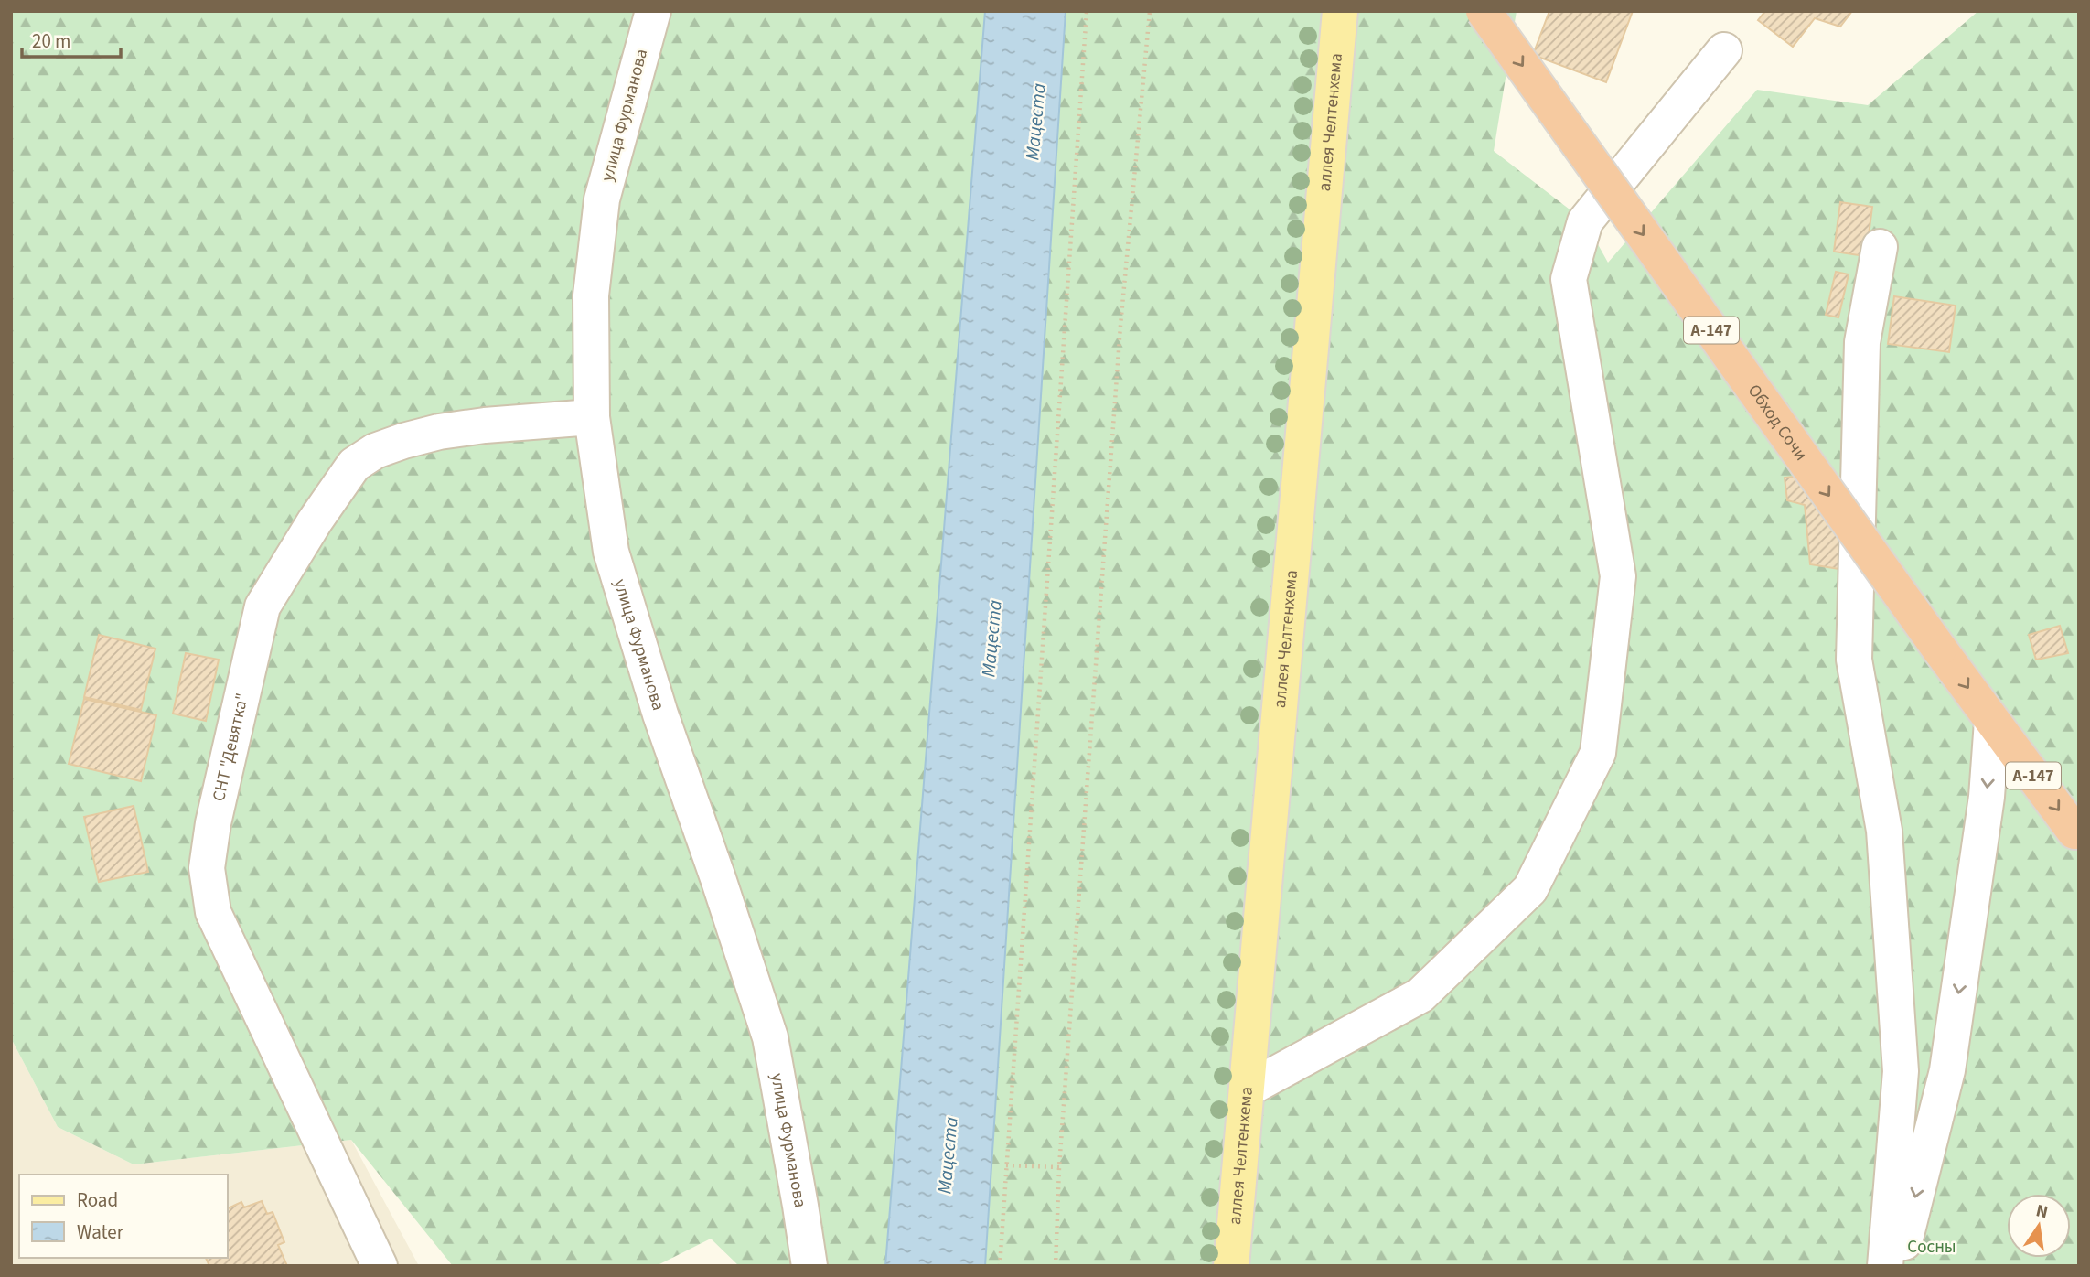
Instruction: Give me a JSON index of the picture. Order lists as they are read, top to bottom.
{
  "streets": {
    "highway": ["А-147", "Обход Сочи"],
    "main road": ["аллея Челтенхема"],
    "street": ["улица Фурманова", "СНТ \"Девятка\""]
  },
  "crossings": [
    ["улица Фурманова", "СНТ \"Девятка\""]
  ],
  "one_way": ["Обход Сочи"],
  "water": ["Мацеста"],
  "parks": ["Сосны"],
  "legend": ["Road", "Water"],
  "scale_bar": "20 m",
  "north": "top"
}
